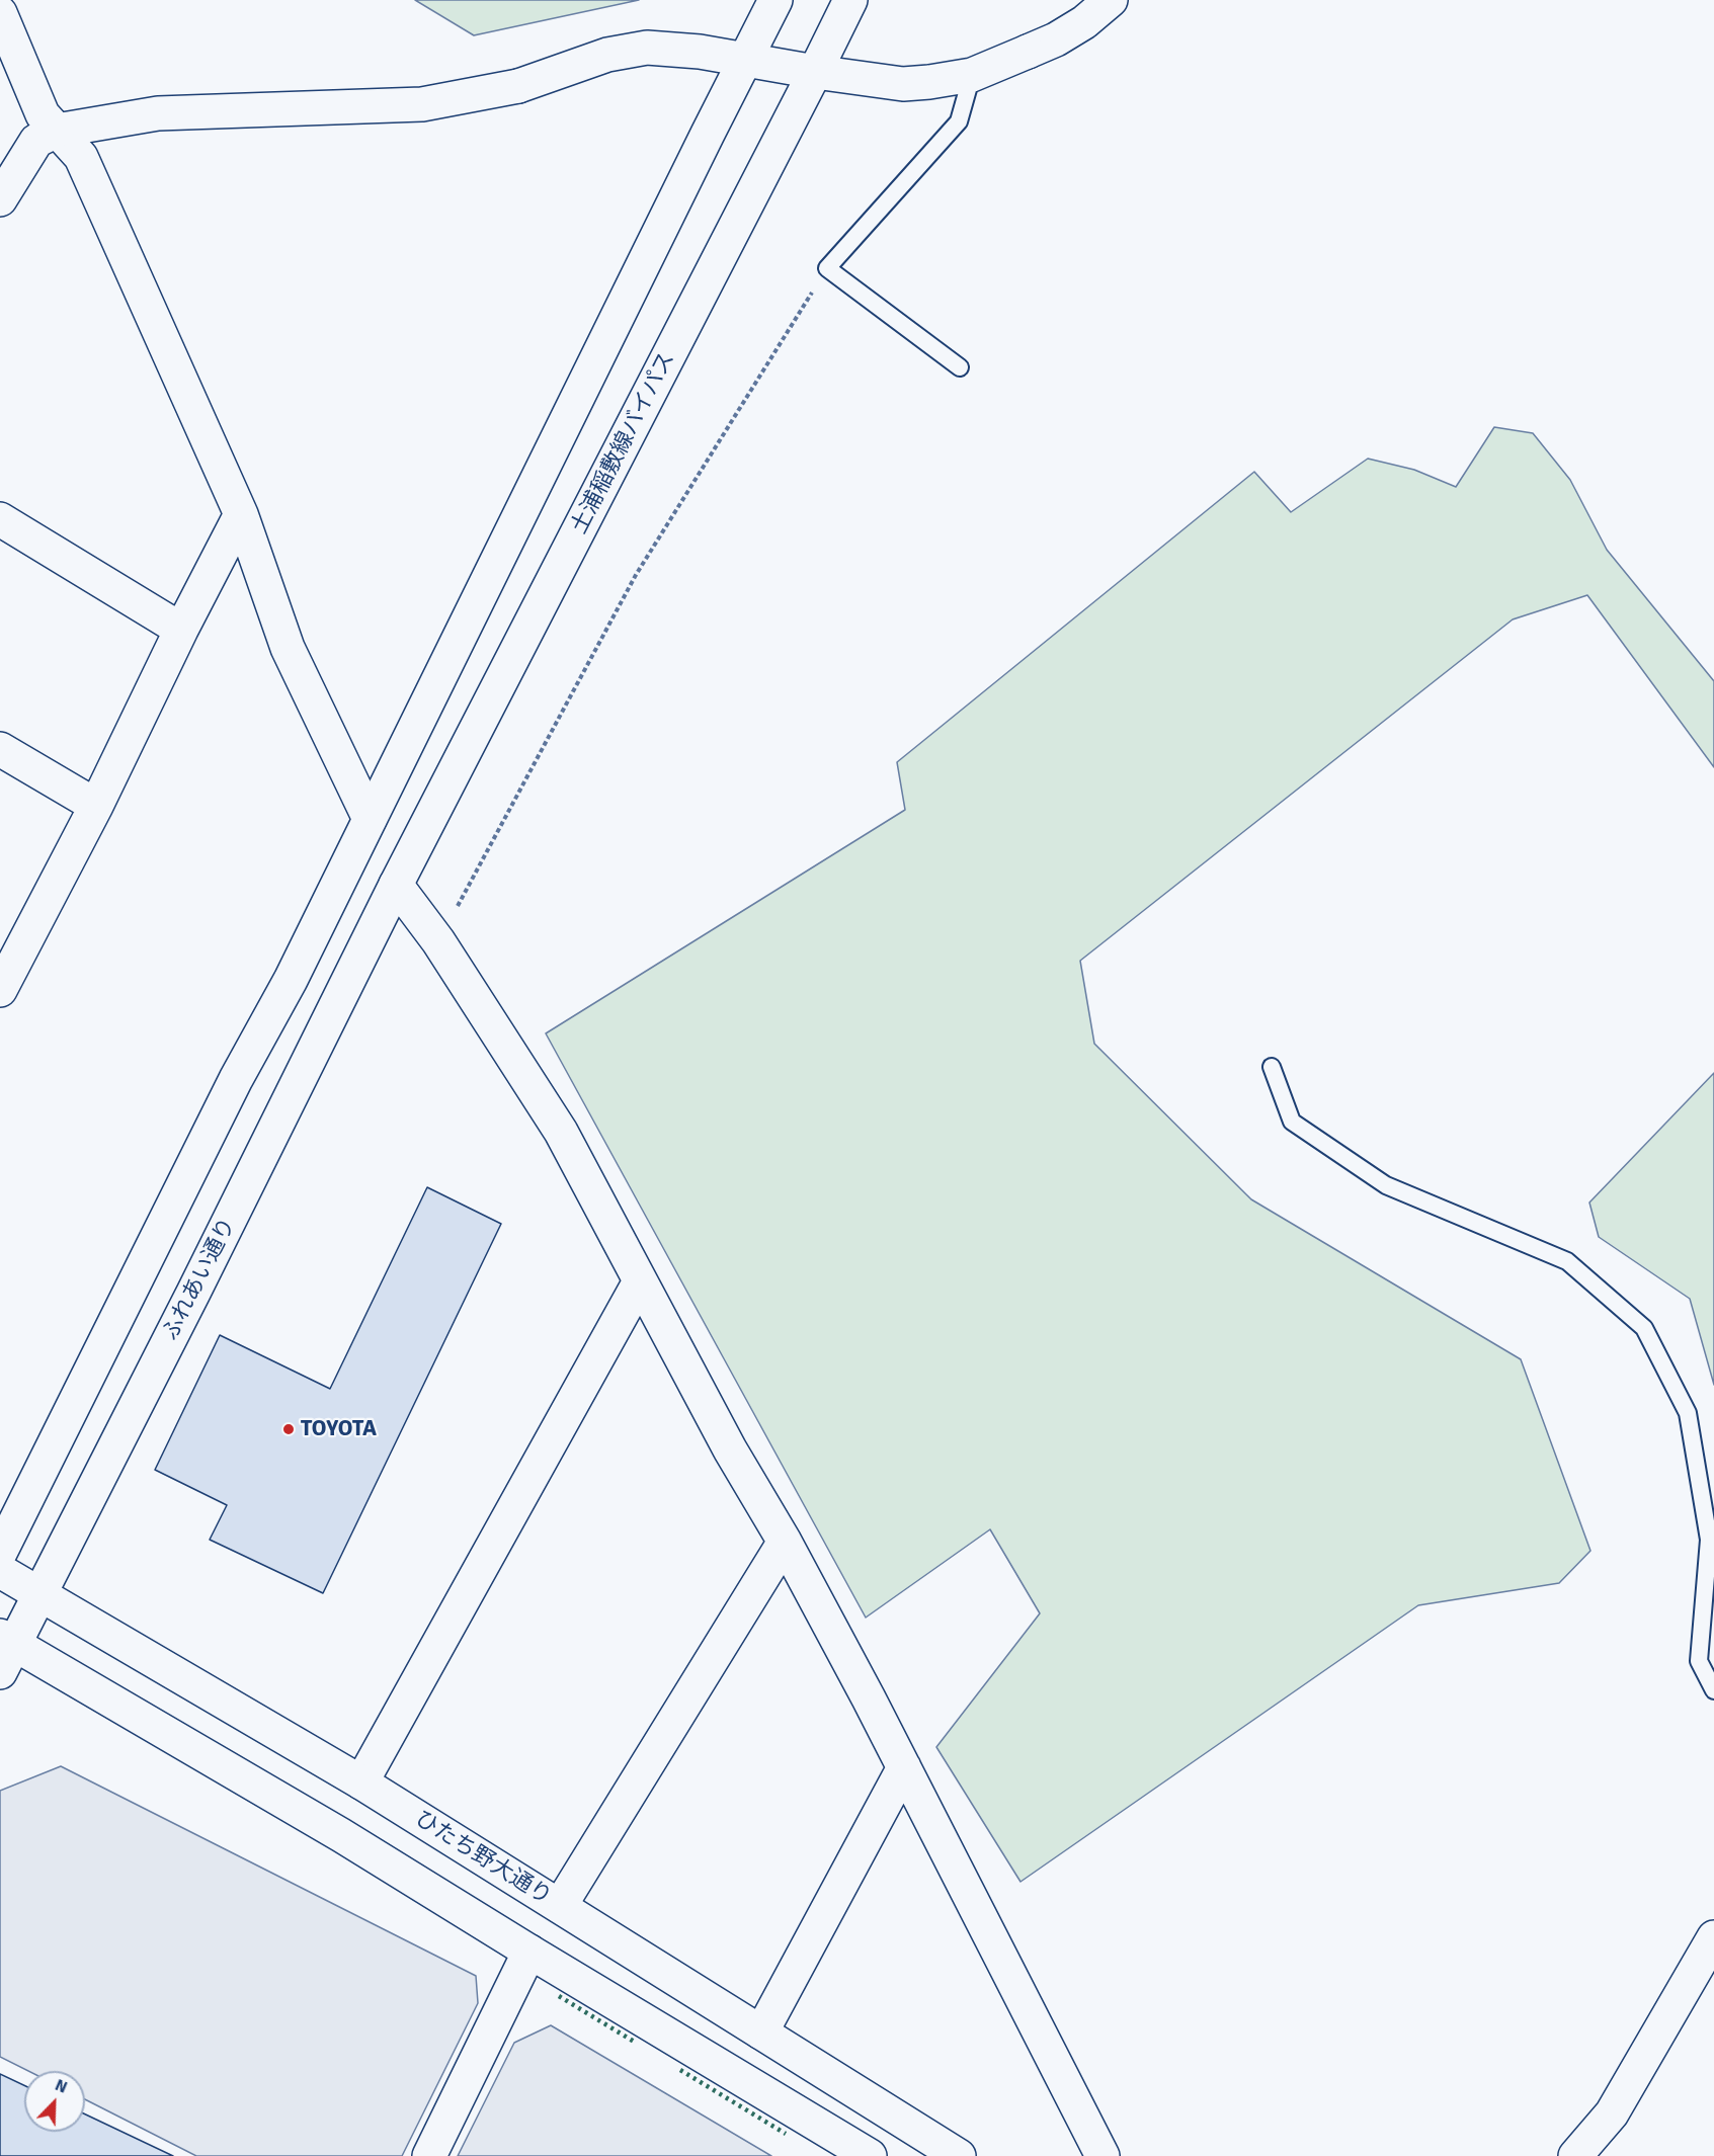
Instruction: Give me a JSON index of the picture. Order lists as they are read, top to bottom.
{
  "streets": {
    "street": ["土浦稲敷線バイパス", "ふれあい通り", "ひたち野大通り"]
  },
  "crossings": [
    ["土浦稲敷線バイパス", "ふれあい通り"],
    ["ふれあい通り", "ひたち野大通り"]
  ],
  "places": ["TOYOTA"],
  "north": "top right"
}
